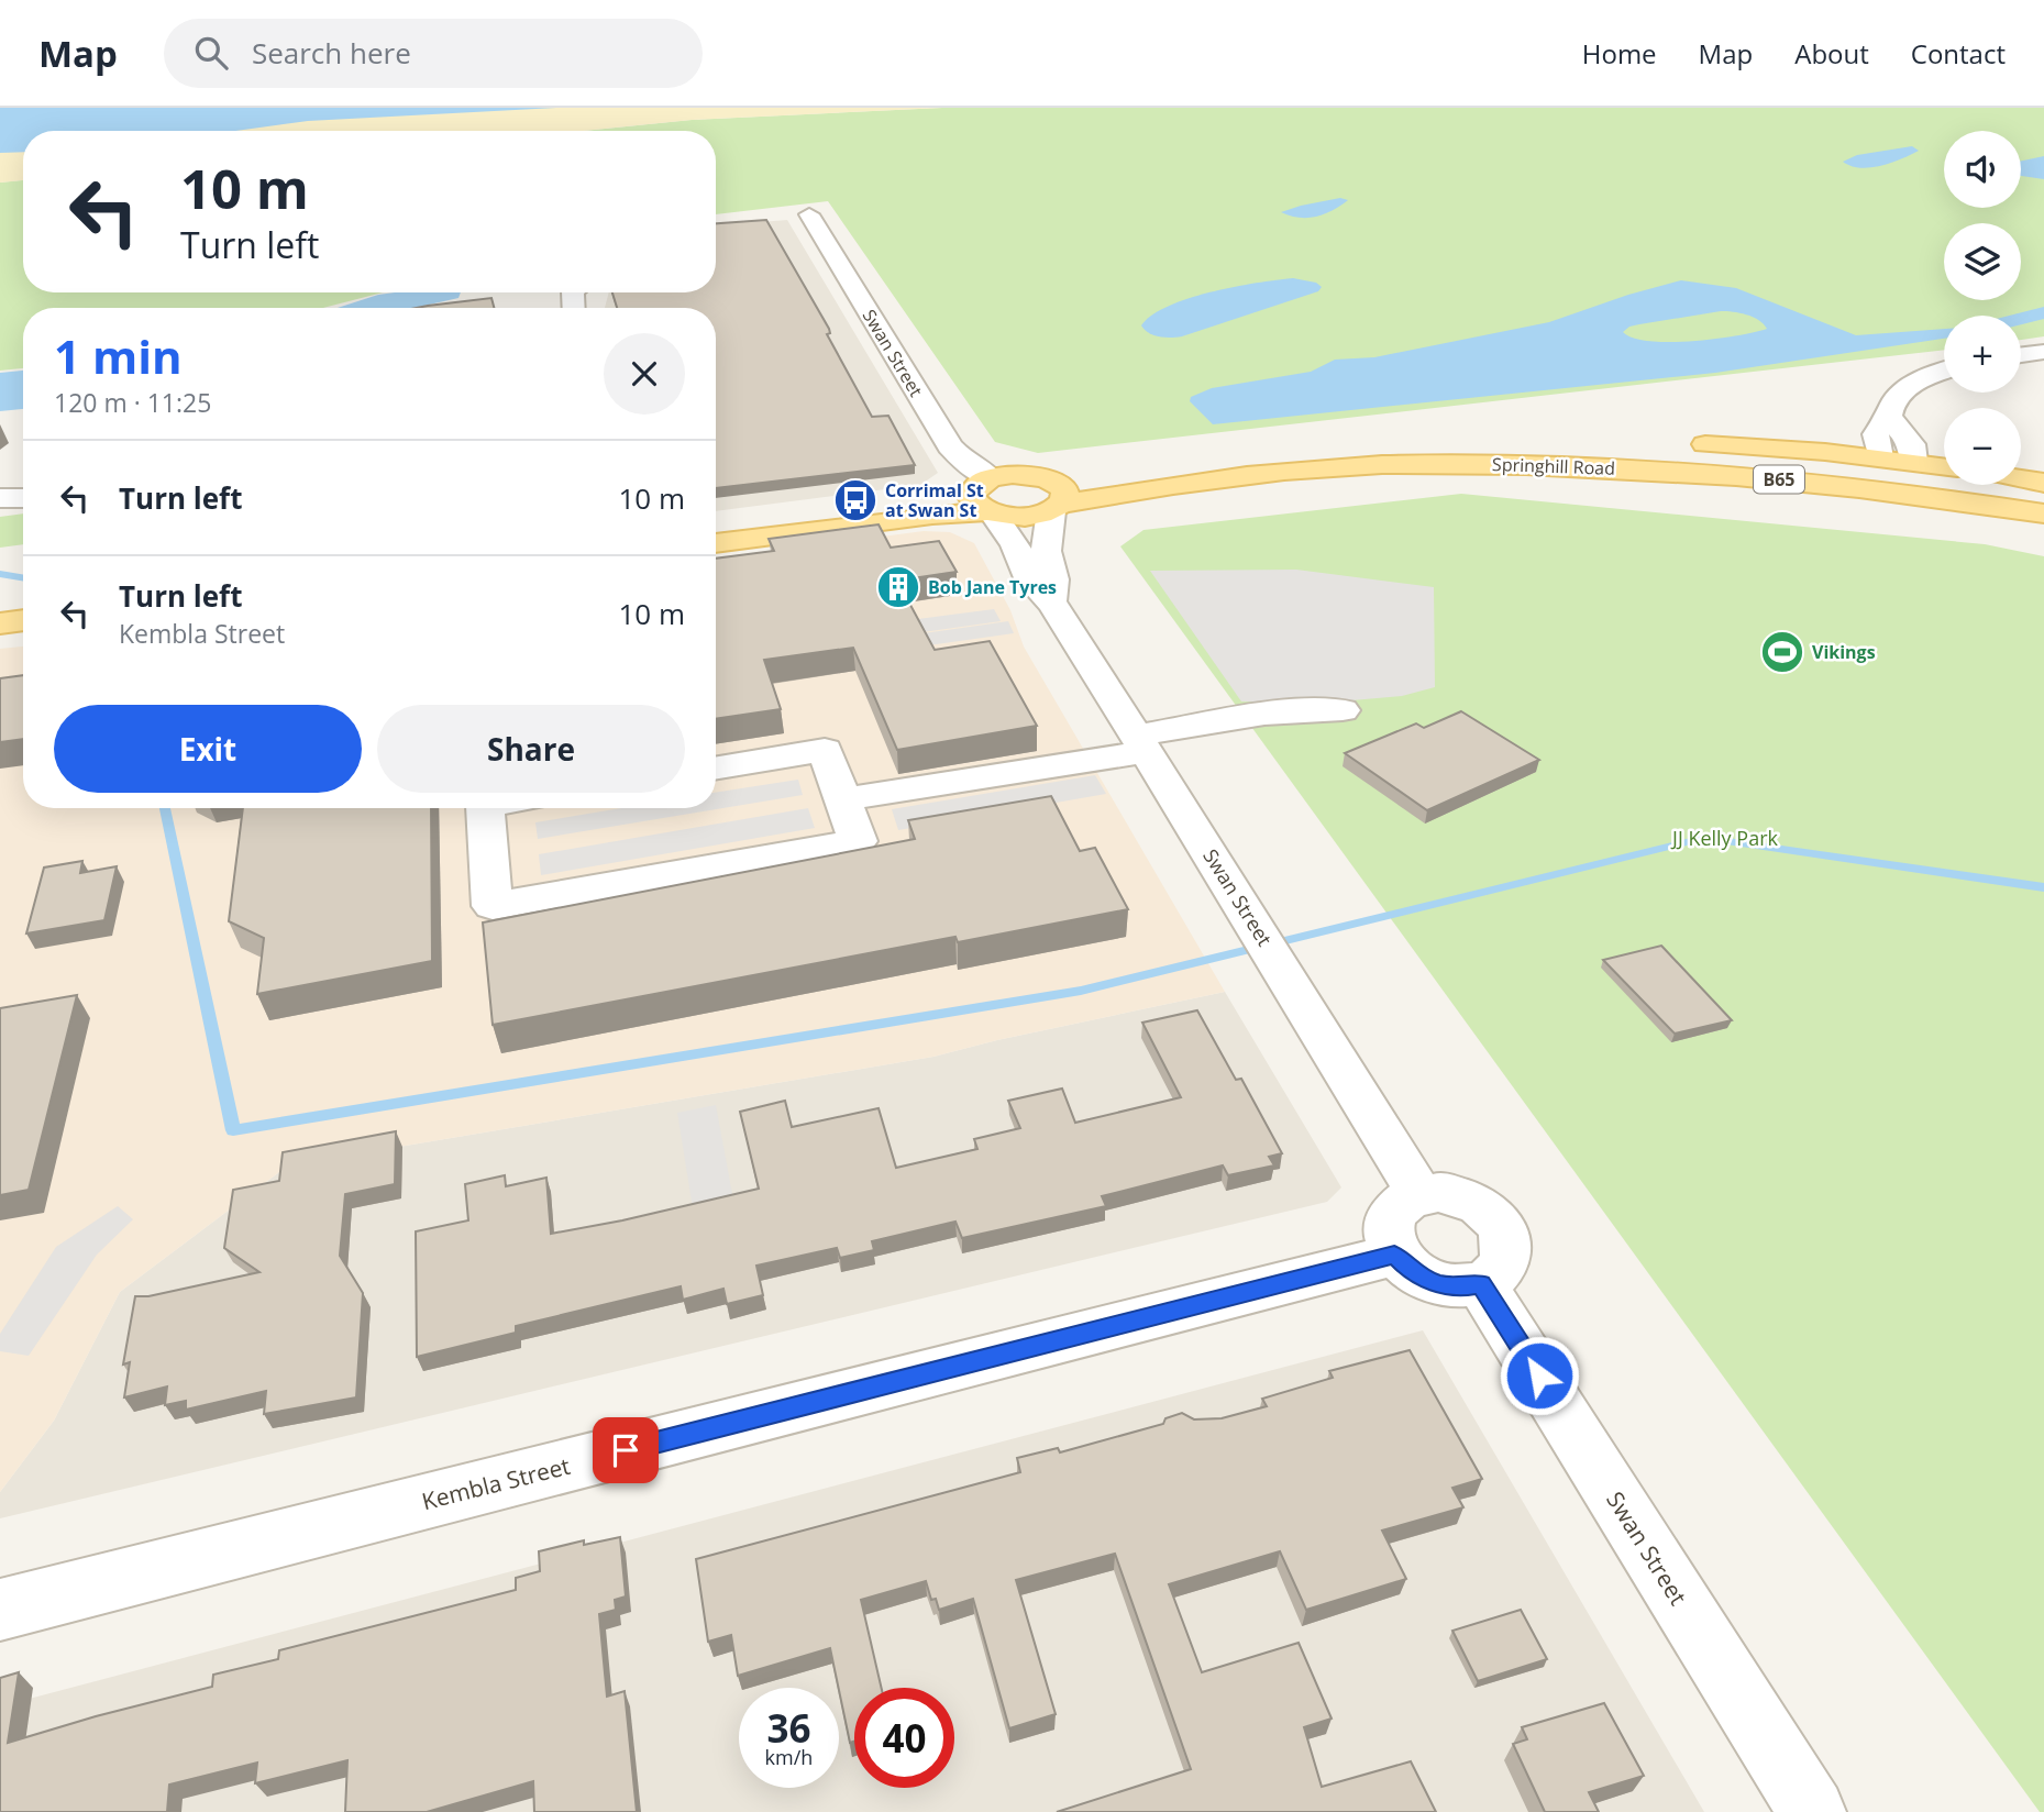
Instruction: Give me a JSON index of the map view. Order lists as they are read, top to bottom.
{
  "streets": {
    "main road": ["Springhill Road", "B65"],
    "street": ["Swan Street", "Kembla Street"]
  },
  "crossings": [
    ["Swan Street", "Springhill Road"],
    ["Swan Street", "B65"],
    ["Swan Street", "Kembla Street"],
    ["Springhill Road", "B65"]
  ],
  "parks": ["JJ Kelly Park"],
  "places": {
    "bus stop": ["Corrimal St at Swan St"],
    "building": ["Bob Jane Tyres"],
    "sports": ["Vikings"]
  },
  "page": {
    "header": "Map",
    "search": "Search here",
    "nav": [
      "Home",
      "Map",
      "About",
      "Contact"
    ],
    "map_buttons": ["+", "−"],
    "turn": ["10 m", "Turn left"],
    "heading": ["1 min", "120 m · 11:25"],
    "list": [
      {
        "name": "Turn left",
        "value": "10 m"
      },
      {
        "name": "Turn left",
        "note": "Kembla Street",
        "value": "10 m"
      }
    ],
    "buttons": ["Exit", "Share"],
    "speed": "36 km/h",
    "limit": "40"
  }
}
